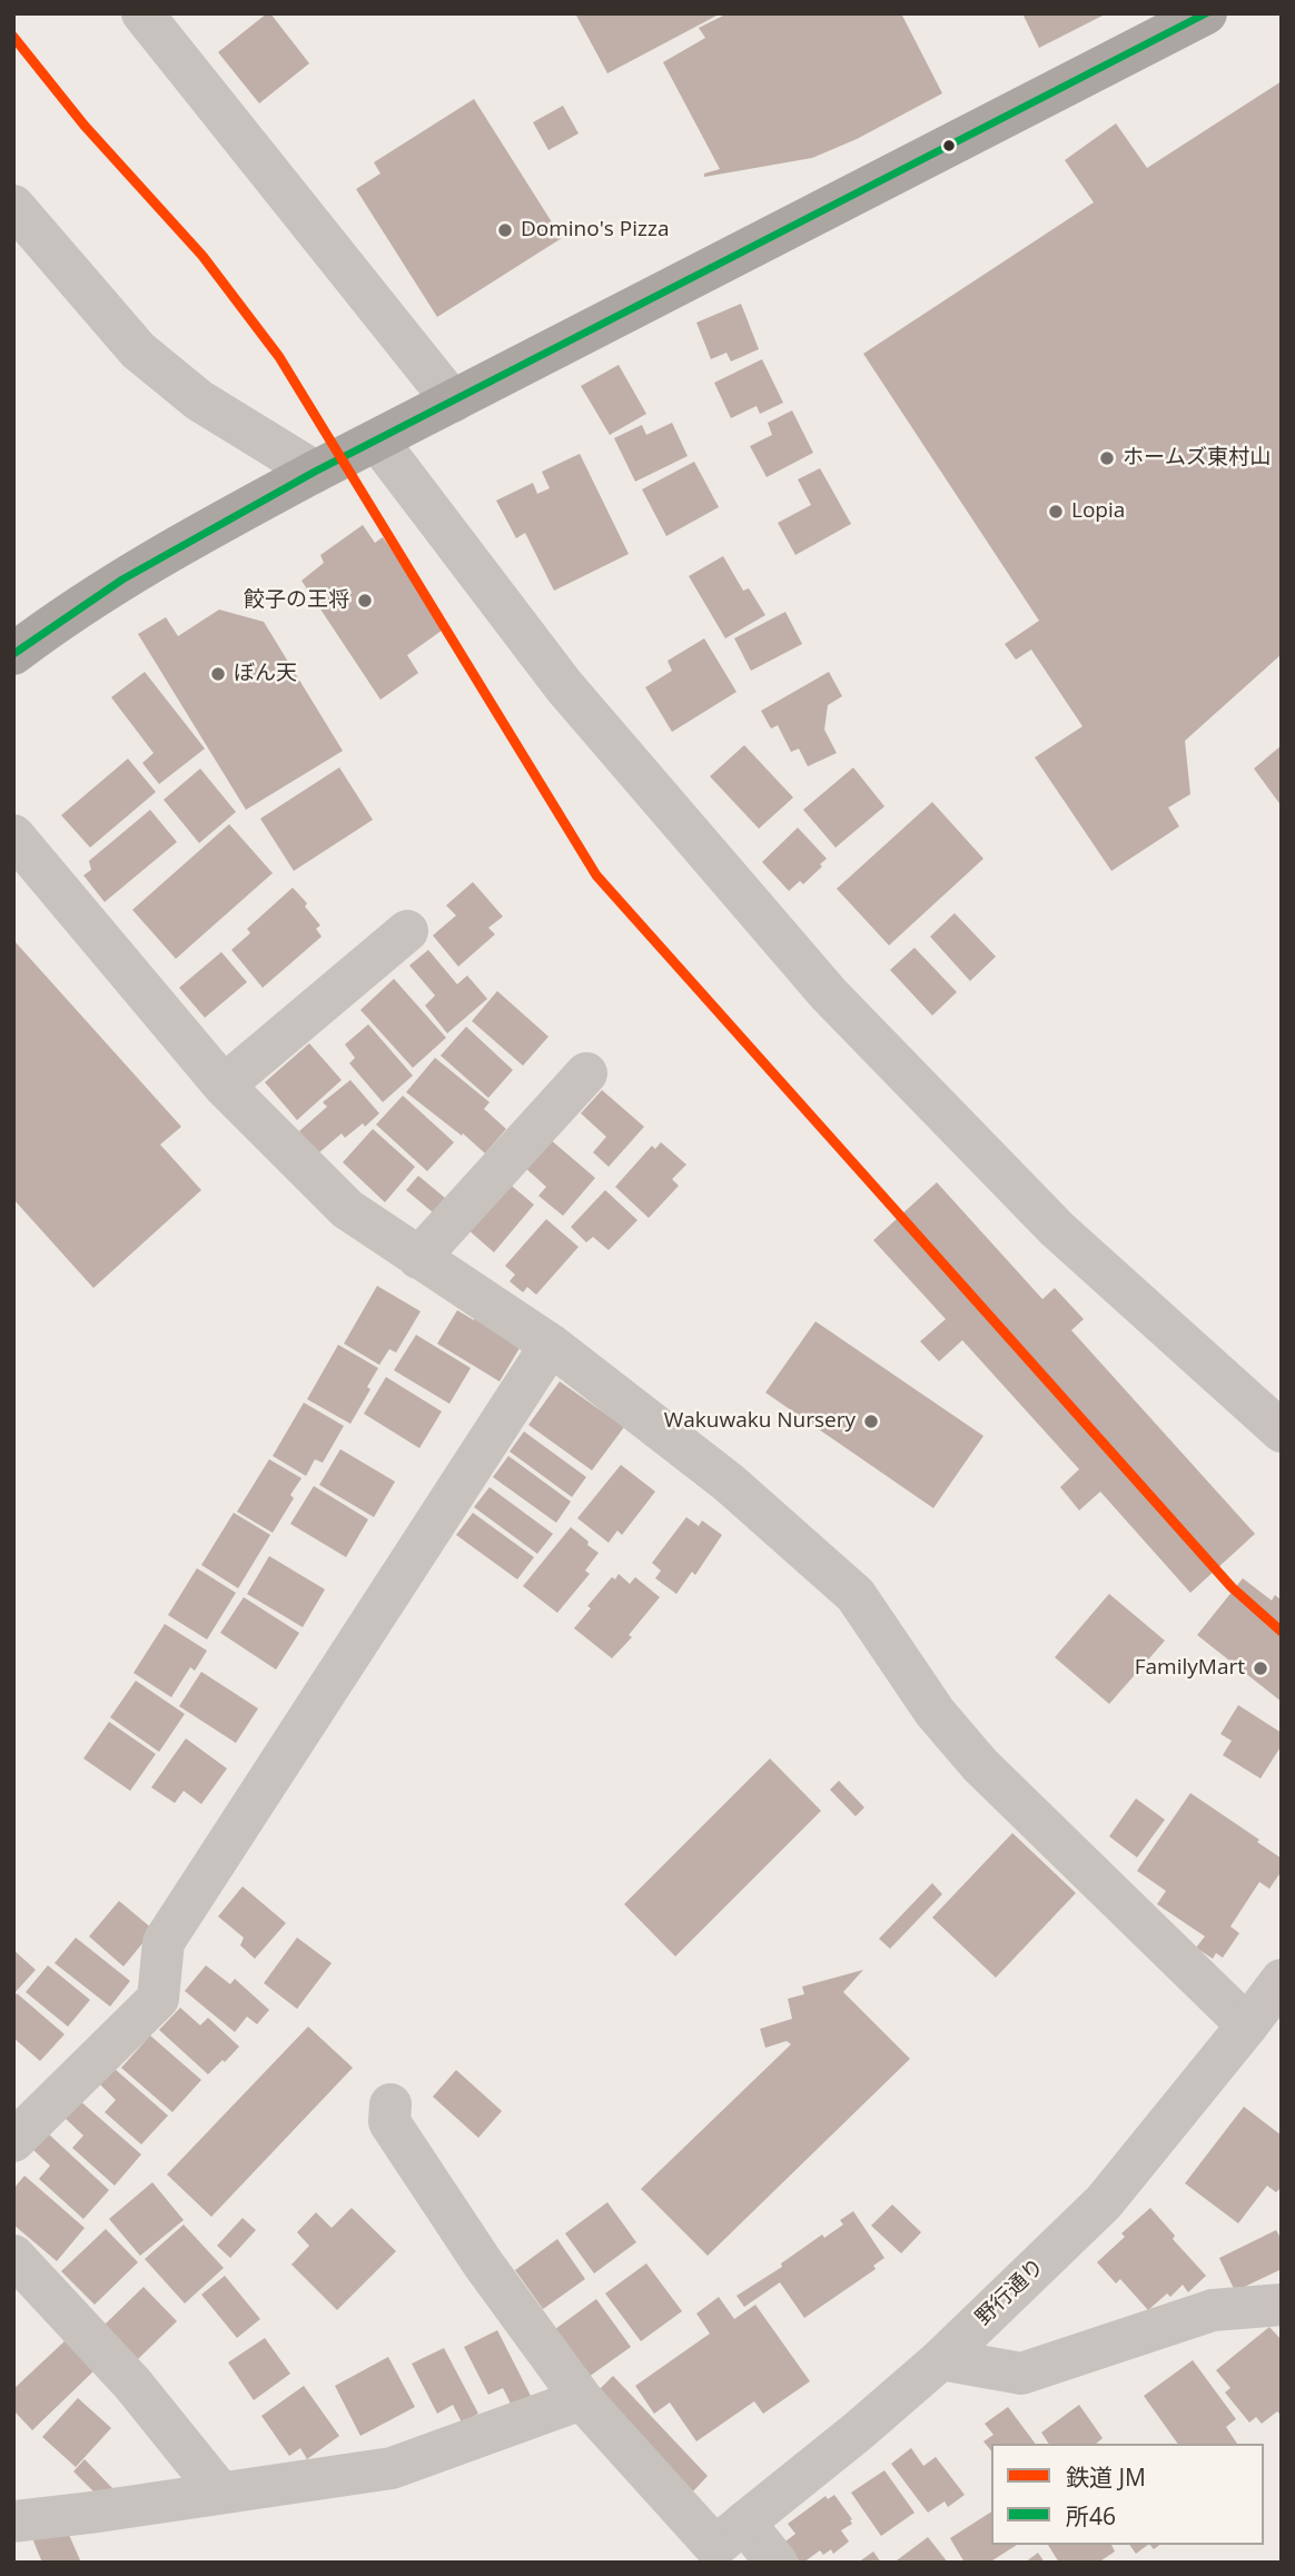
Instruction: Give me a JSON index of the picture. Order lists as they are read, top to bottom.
{
  "streets": {
    "street": ["野行通り"]
  },
  "places": [
    "Domino's Pizza",
    "ホームズ東村山",
    "Lopia",
    "餃子の王将",
    "ぼん天",
    "Wakuwaku Nursery",
    "FamilyMart"
  ],
  "lines": ["transit line 所46", "rail line JM"],
  "legend": ["鉄道 JM", "所46"]
}
